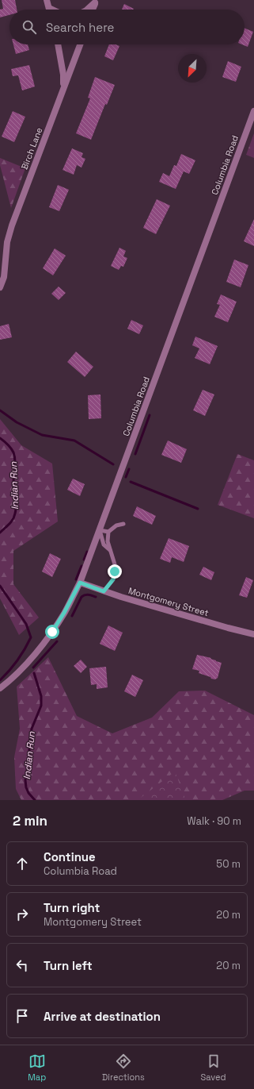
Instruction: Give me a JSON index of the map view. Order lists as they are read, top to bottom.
{
  "streets": {
    "street": ["Birch Lane", "Columbia Road", "Montgomery Street"]
  },
  "crossings": [
    ["Columbia Road", "Montgomery Street"]
  ],
  "water": ["Indian Run"],
  "north": "bottom left",
  "page": {
    "search": "Search here",
    "heading": ["2 min", "Walk · 90 m"],
    "list": [
      ["Continue", "Columbia Road", "50 m"],
      ["Turn right", "Montgomery Street", "20 m"],
      ["Turn left", "20 m"],
      "Arrive at destination"
    ],
    "nav": ["Map", "Directions", "Saved"]
  }
}
